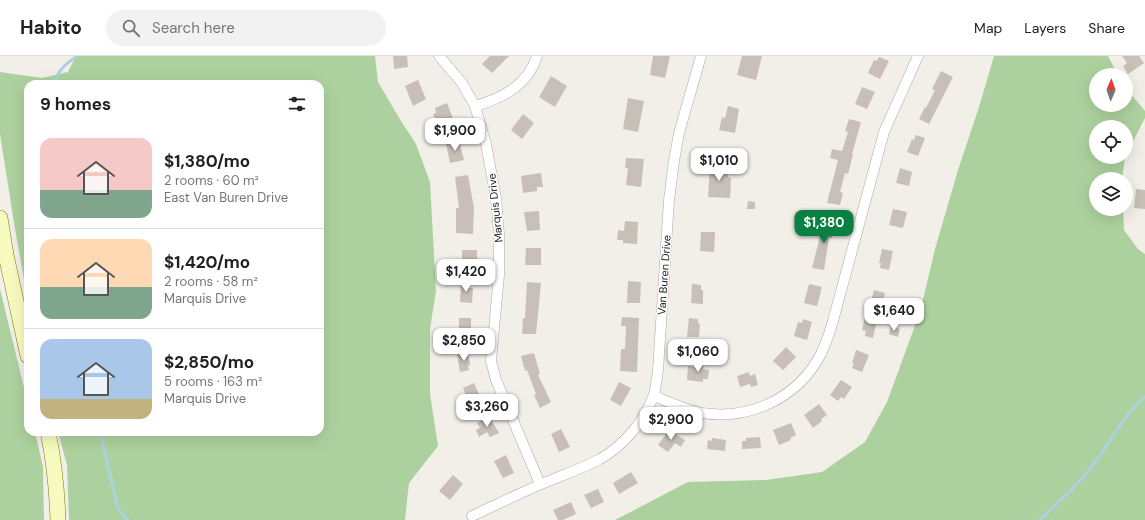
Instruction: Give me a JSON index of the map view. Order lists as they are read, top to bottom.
{
  "streets": {
    "street": ["Marquis Drive", "Van Buren Drive"]
  },
  "crossings": [
    ["Marquis Drive", "Van Buren Drive"]
  ],
  "north": "top",
  "page": {
    "header": "Habito",
    "search": "Search here",
    "nav": ["Map", "Layers", "Share"],
    "heading": "9 homes",
    "price": [
      "$1,900",
      "$1,010",
      "$1,380",
      "$1,420",
      "$1,640",
      "$2,850",
      "$1,060",
      "$3,260",
      "$2,900"
    ],
    "list": [
      {
        "name": "$1,380/mo",
        "note": "2 rooms · 60 m² · East Van Buren Drive"
      },
      {
        "name": "$1,420/mo",
        "note": "2 rooms · 58 m² · Marquis Drive"
      },
      {
        "name": "$2,850/mo",
        "note": "5 rooms · 163 m² · Marquis Drive"
      }
    ]
  }
}
